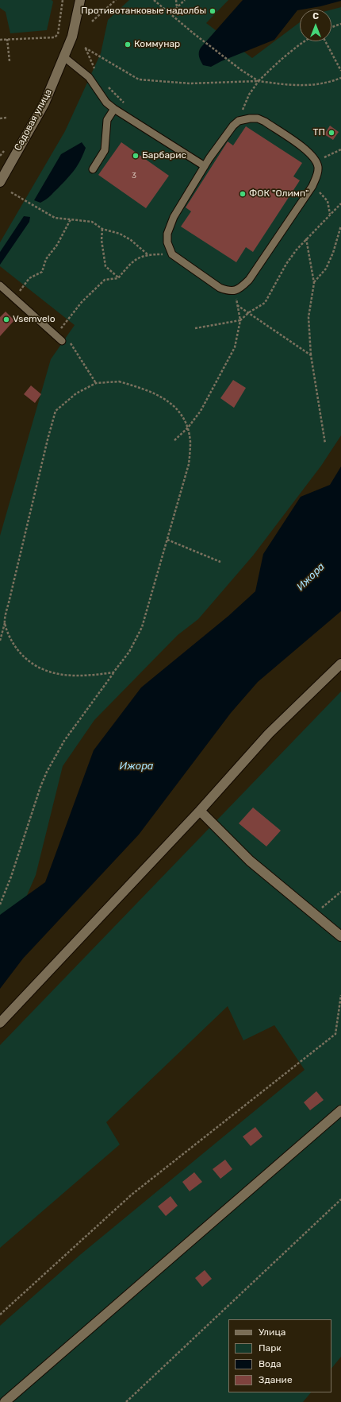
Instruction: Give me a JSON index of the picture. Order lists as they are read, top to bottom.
{
  "streets": {
    "street": ["Садовая улица"]
  },
  "water": ["Ижора"],
  "places": [
    "Противотанковые надолбы",
    "Коммунар",
    "ТП",
    "Барбарис",
    "ФОК \"Олимп\"",
    "Vsemvelo"
  ],
  "house_numbers": ["3"],
  "legend": [
    "Улица",
    "Парк",
    "Вода",
    "Здание"
  ],
  "north": "top"
}
